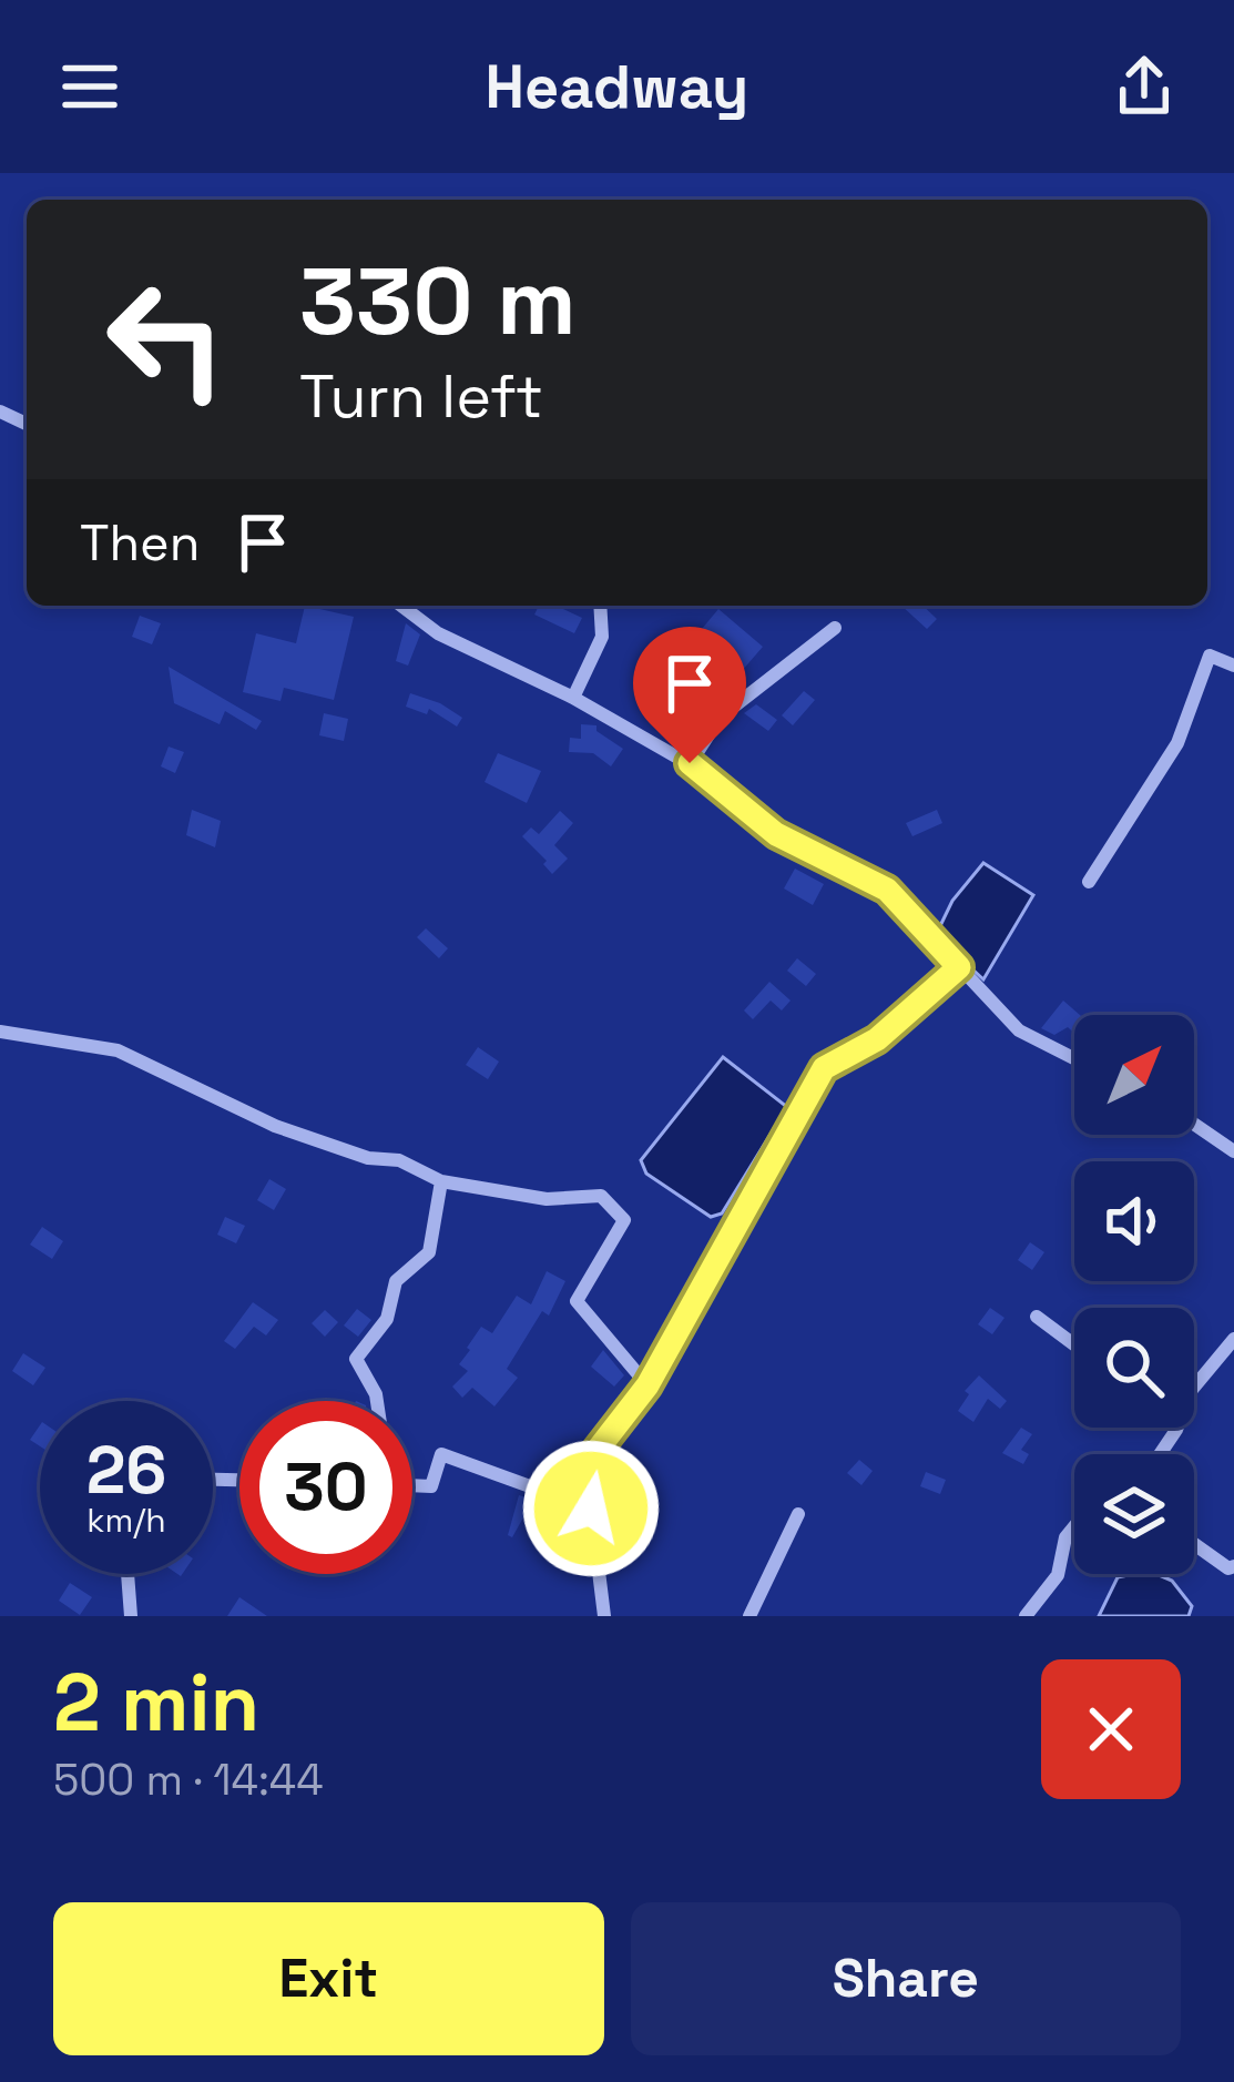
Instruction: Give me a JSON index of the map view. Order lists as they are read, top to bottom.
{
  "north": "top right",
  "page": {
    "header": "Headway",
    "turn": ["330 m", "Turn left"],
    "then": "Then",
    "speed": "26 km/h",
    "limit": "30",
    "heading": ["2 min", "500 m · 14:44"],
    "buttons": ["Exit", "Share"]
  }
}
